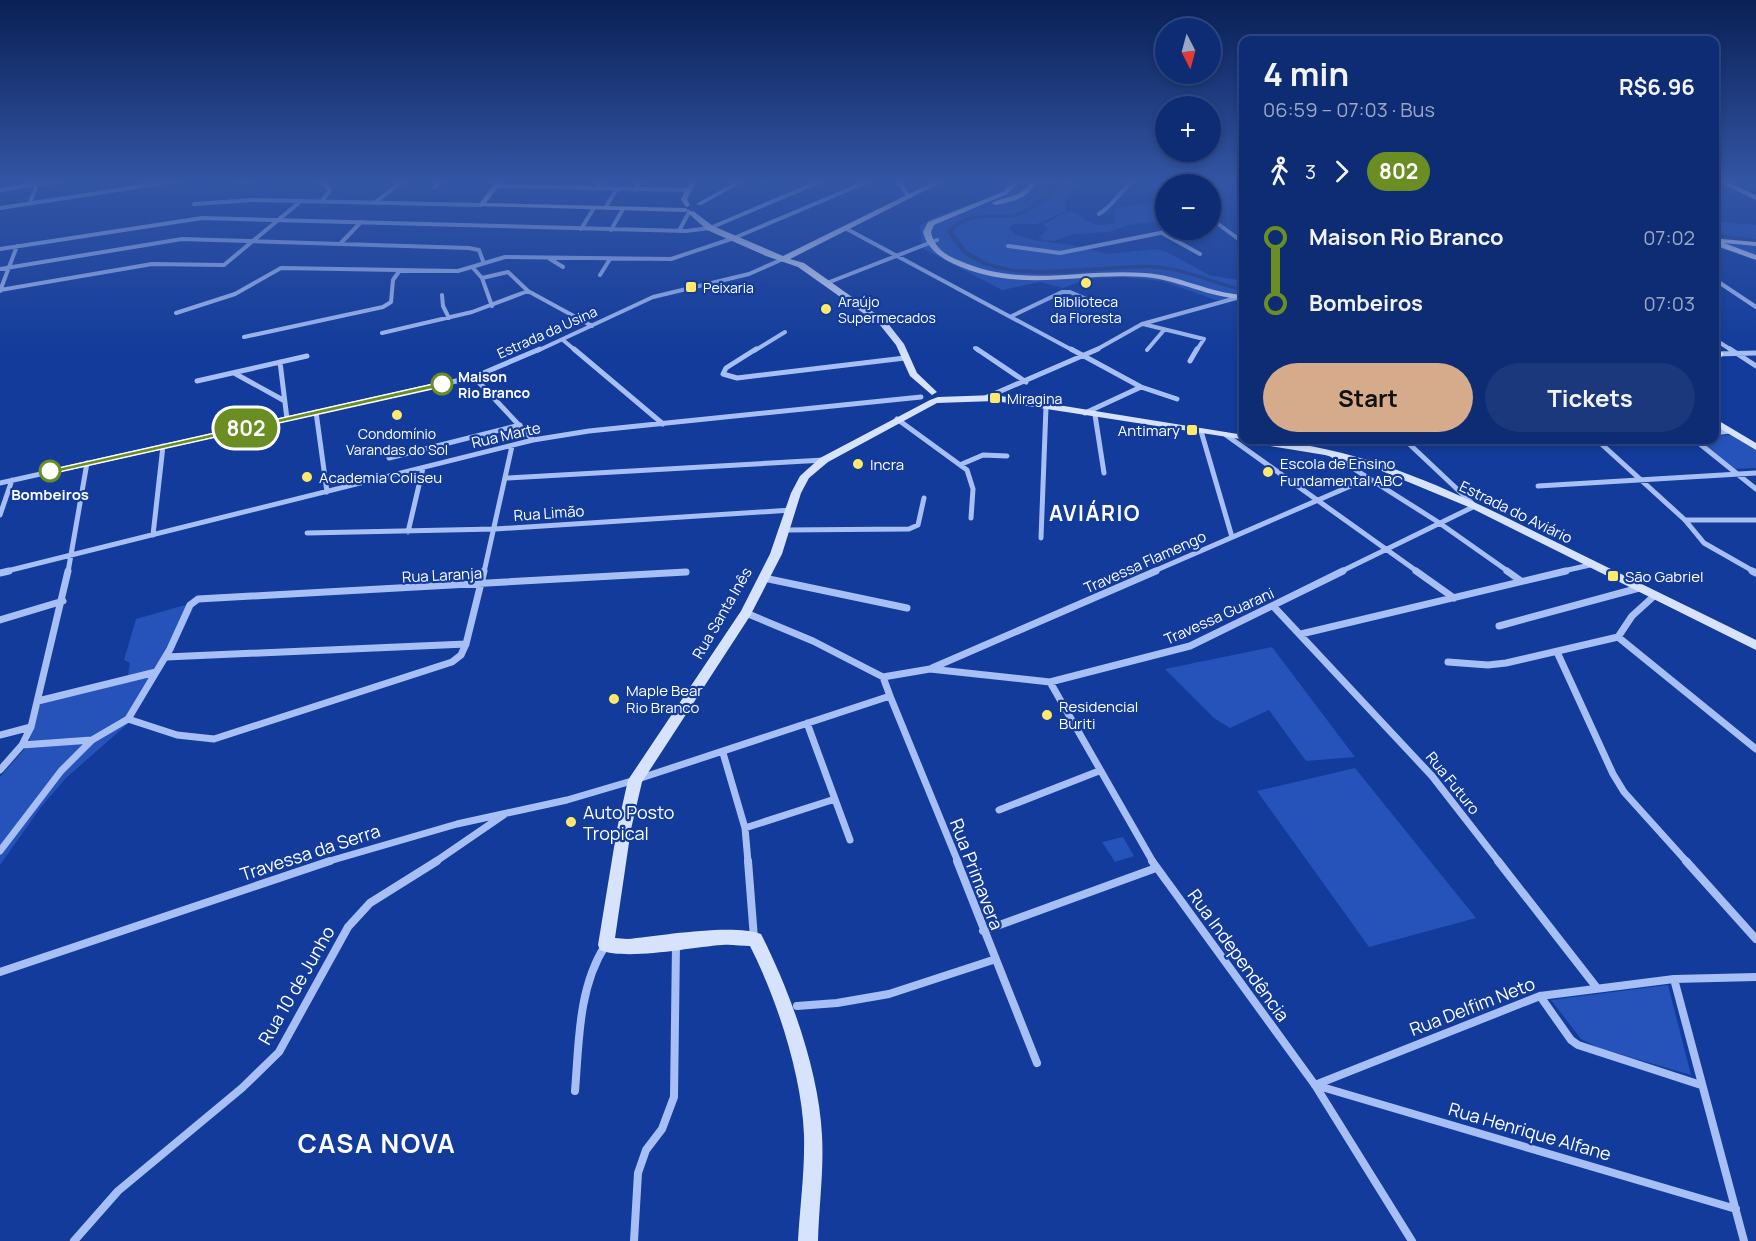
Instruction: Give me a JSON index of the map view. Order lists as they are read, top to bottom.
{
  "streets": {
    "street": [
      "Estrada da Usina",
      "Rua Marte",
      "Estrada do Aviário",
      "Rua Limão",
      "Travessa Flamengo",
      "Rua Laranja",
      "Rua Santa Inês",
      "Travessa Guarani",
      "Rua Futuro",
      "Travessa da Serra",
      "Rua Primavera",
      "Rua Independência",
      "Rua 10 de Junho",
      "Rua Delfim Neto",
      "Rua Henrique Alfane"
    ]
  },
  "crossings": [
    ["Rua Marte", "Rua Santa Inês"],
    ["Estrada do Aviário", "Travessa Guarani"],
    ["Rua Limão", "Rua Santa Inês"],
    ["Travessa Flamengo", "Travessa Guarani"],
    ["Rua Santa Inês", "Travessa da Serra"],
    ["Travessa Guarani", "Rua Futuro"],
    ["Travessa Guarani", "Rua Independência"],
    ["Rua Futuro", "Rua Delfim Neto"],
    ["Travessa da Serra", "Rua 10 de Junho"],
    ["Rua Independência", "Rua Delfim Neto"],
    ["Rua Independência", "Rua Henrique Alfane"],
    ["Rua Delfim Neto", "Rua Henrique Alfane"]
  ],
  "districts": ["AVIÁRIO", "CASA NOVA"],
  "places": {
    "other": [
      "Biblioteca da Floresta",
      "Araújo Supermecados",
      "Maison Rio Branco",
      "Condomínio Varandas do Sol",
      "Incra",
      "Bombeiros",
      "Escola de Ensino Fundamental ABC",
      "Academia Coliseu",
      "Maple Bear Rio Branco",
      "Residencial Buriti",
      "Auto Posto Tropical"
    ],
    "transit": [
      "Peixaria",
      "Miragina",
      "Antimary",
      "São Gabriel"
    ]
  },
  "lines": ["bus line 802"],
  "north": "bottom",
  "page": {
    "on_map": "802",
    "map_buttons": ["+", "−"],
    "heading": ["4 min", "06:59 – 07:03 · Bus", "R$6.96"],
    "legs": ["3", "802"],
    "list": [
      {
        "name": "Maison Rio Branco",
        "value": "07:02"
      },
      {
        "name": "Bombeiros",
        "value": "07:03"
      }
    ],
    "buttons": ["Start", "Tickets"]
  }
}
